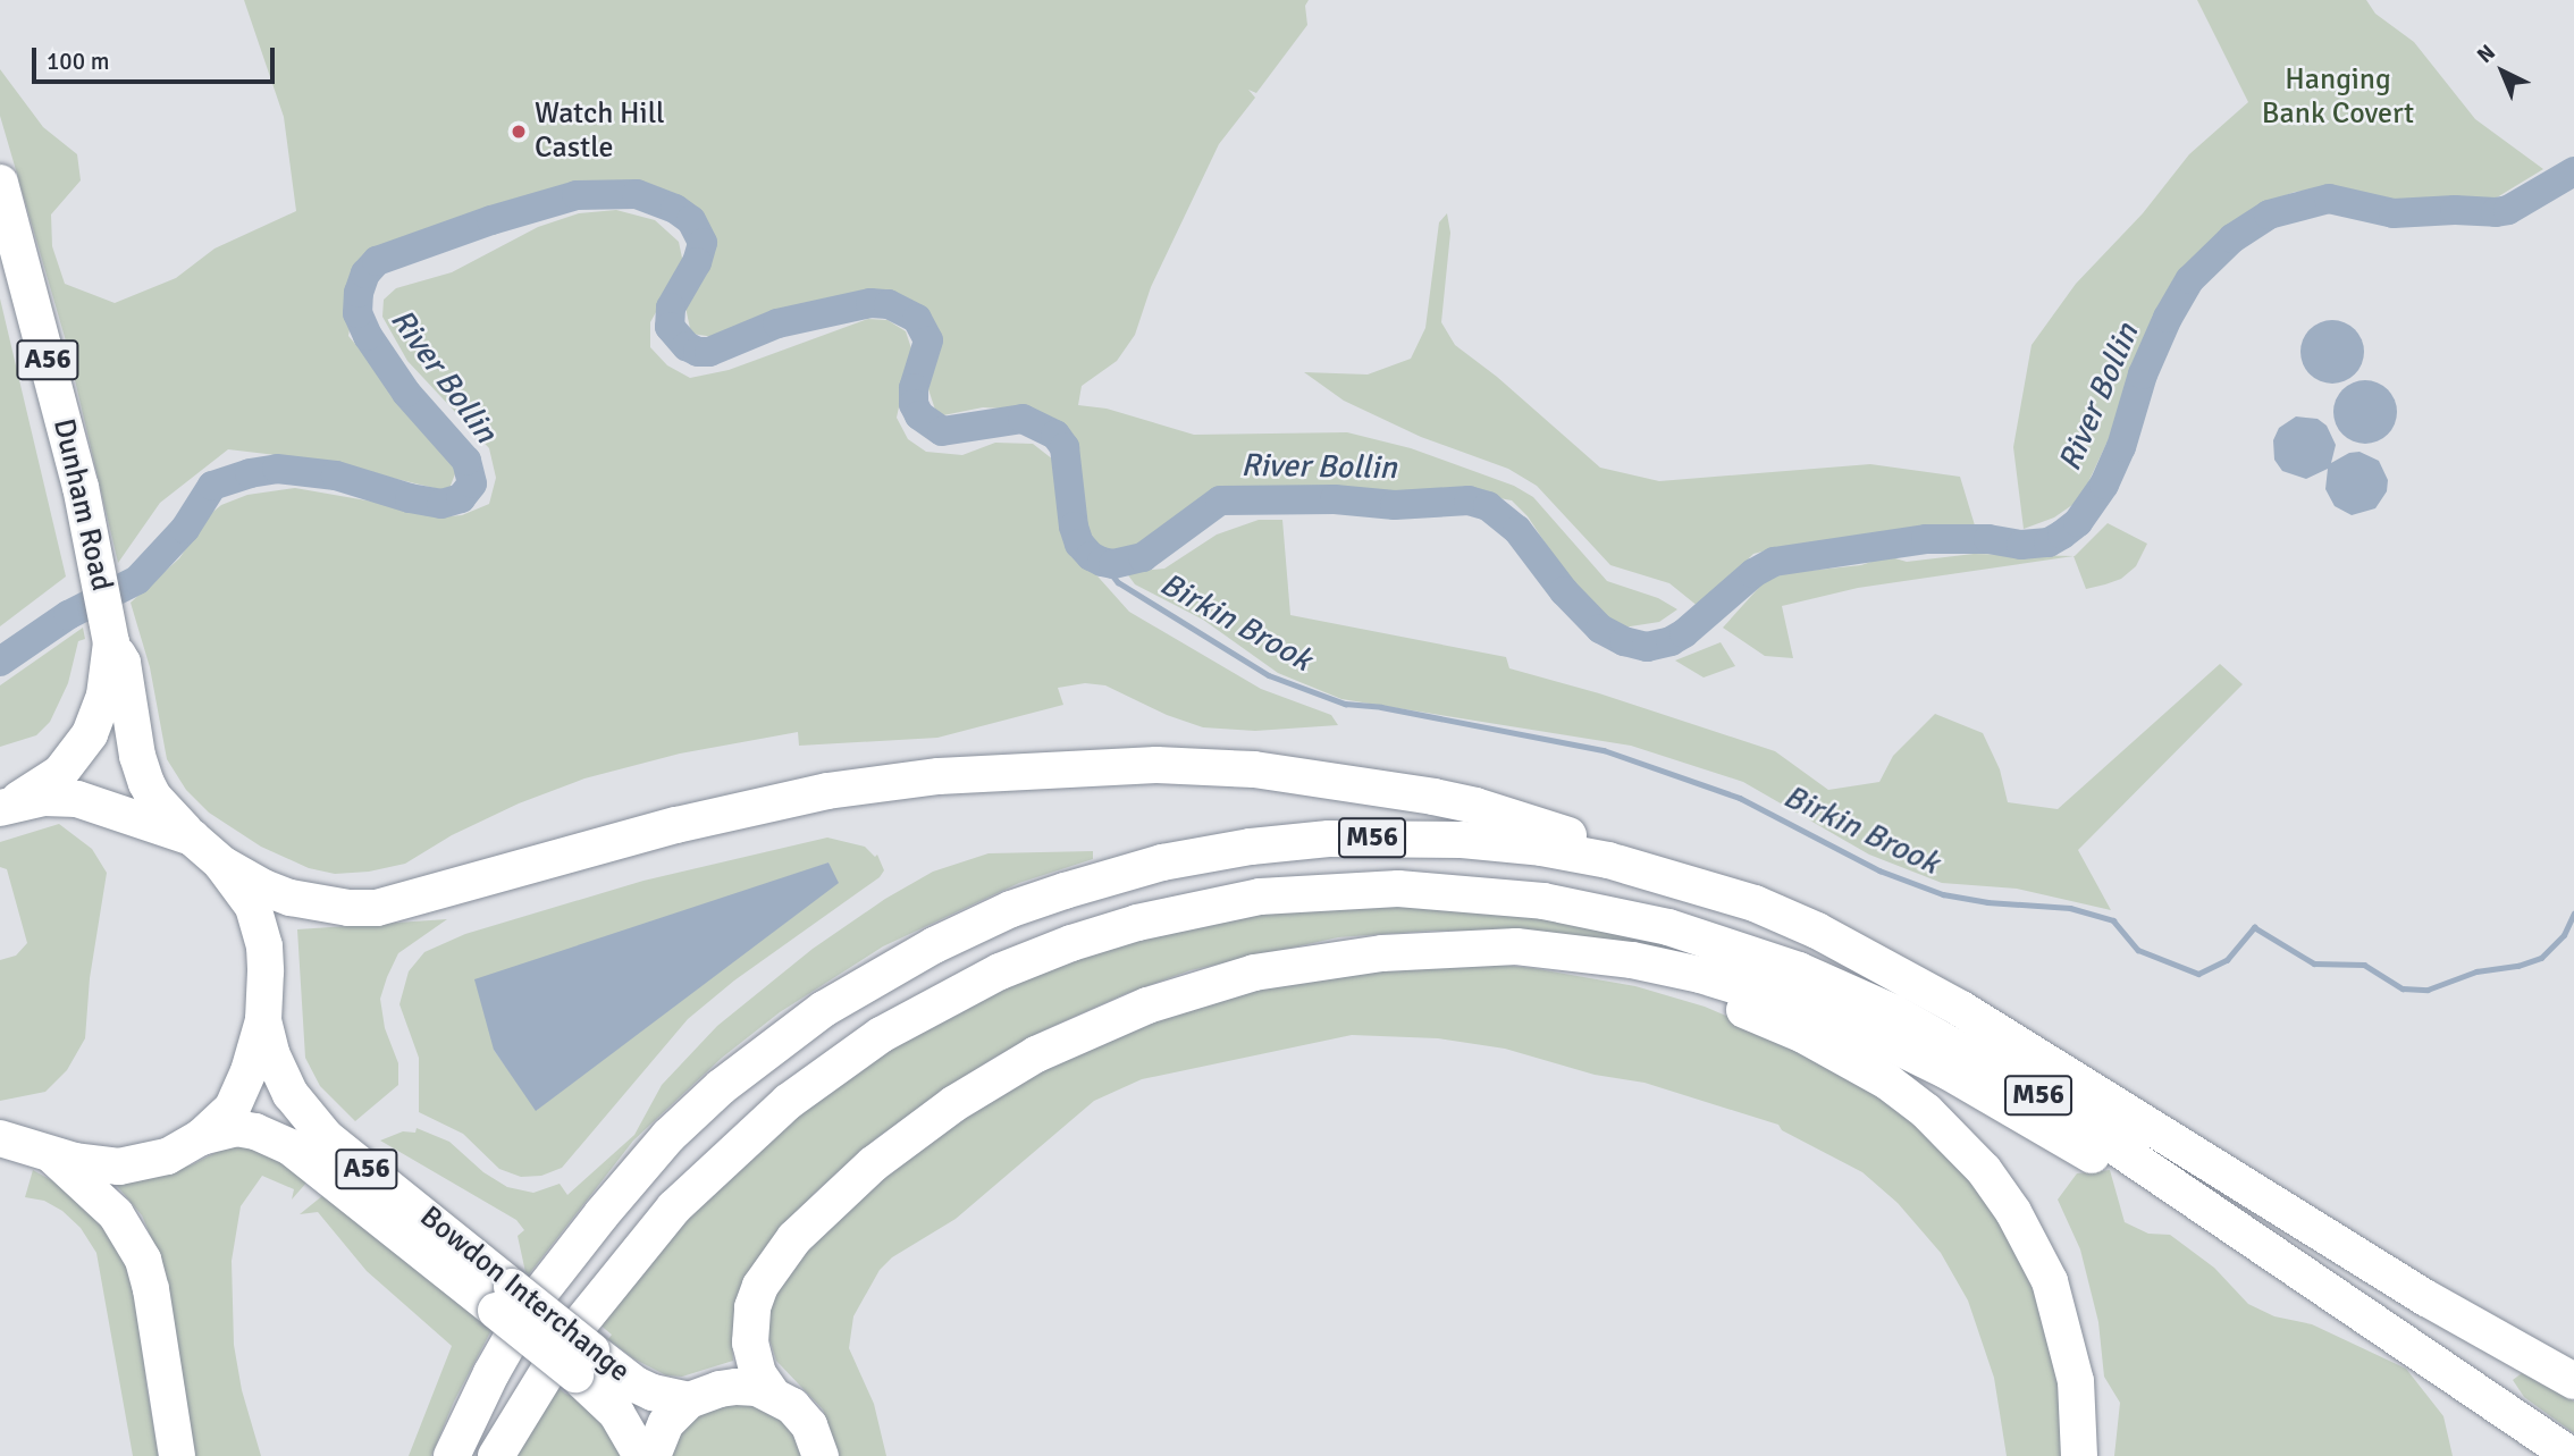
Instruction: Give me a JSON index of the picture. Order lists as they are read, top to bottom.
{
  "streets": {
    "highway": [
      "A56",
      "Dunham Road",
      "M56",
      "Bowdon Interchange"
    ]
  },
  "crossings": [
    ["A56", "Dunham Road"],
    ["A56", "Bowdon Interchange"]
  ],
  "water": ["River Bollin", "Birkin Brook"],
  "parks": ["Hanging Bank Covert"],
  "places": ["Watch Hill Castle"],
  "scale_bar": "100 m",
  "north": "top left"
}
